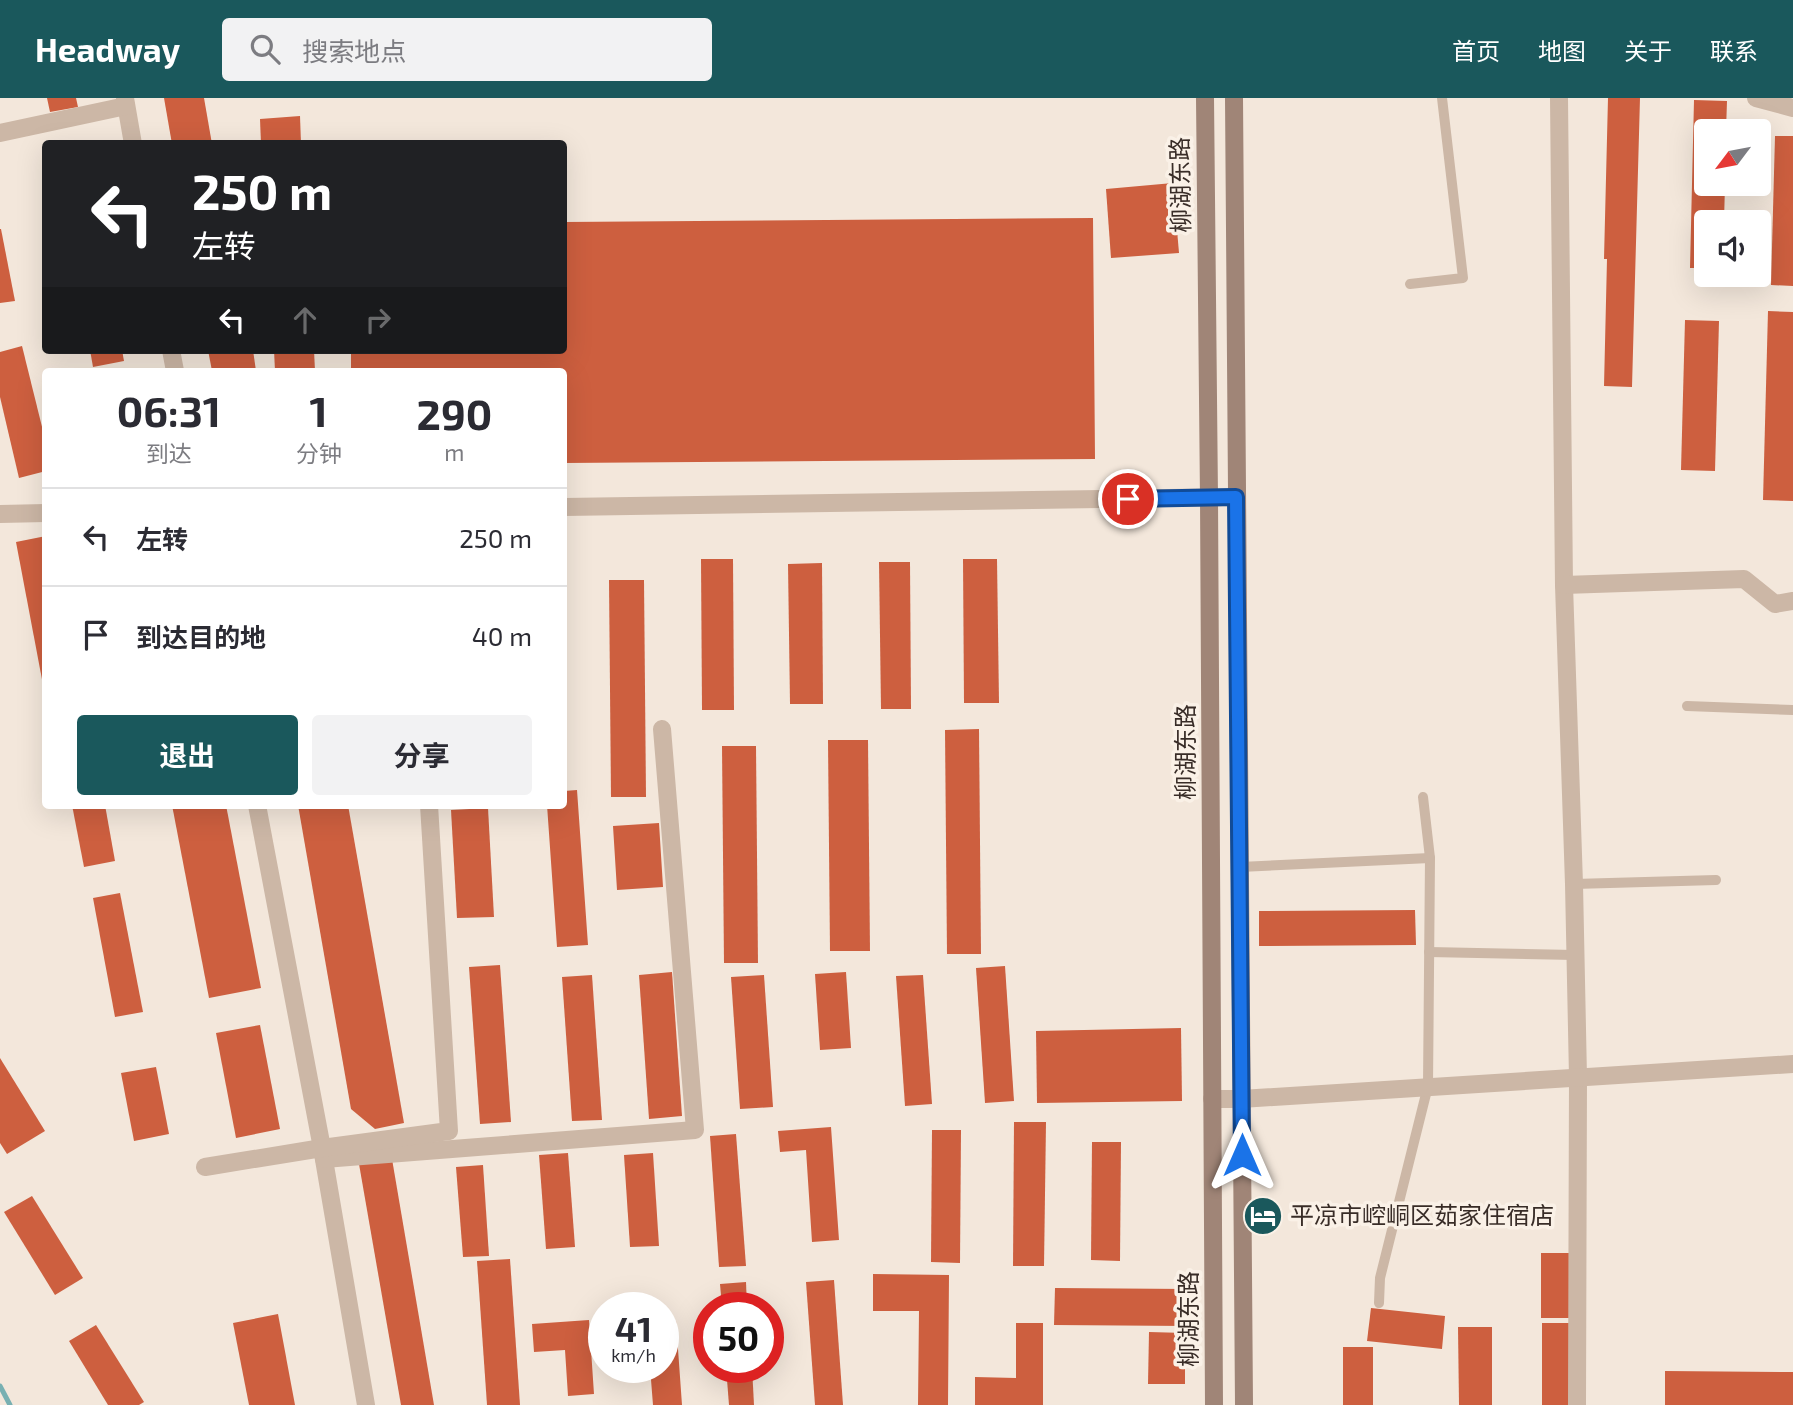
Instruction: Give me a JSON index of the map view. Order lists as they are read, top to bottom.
{
  "streets": {
    "main road": ["柳湖东路"]
  },
  "places": {
    "hotel": ["平凉市崆峒区茹家住宿店"]
  },
  "north": "bottom left",
  "page": {
    "header": "Headway",
    "search": "搜索地点",
    "nav": [
      "首页",
      "地图",
      "关于",
      "联系"
    ],
    "turn": ["250 m", "左转"],
    "eta": [
      "06:31",
      "到达",
      "1",
      "分钟",
      "290",
      "m"
    ],
    "list": [
      {
        "name": "左转",
        "value": "250 m"
      },
      {
        "name": "到达目的地",
        "value": "40 m"
      }
    ],
    "buttons": ["退出", "分享"],
    "speed": "41 km/h",
    "limit": "50"
  }
}
